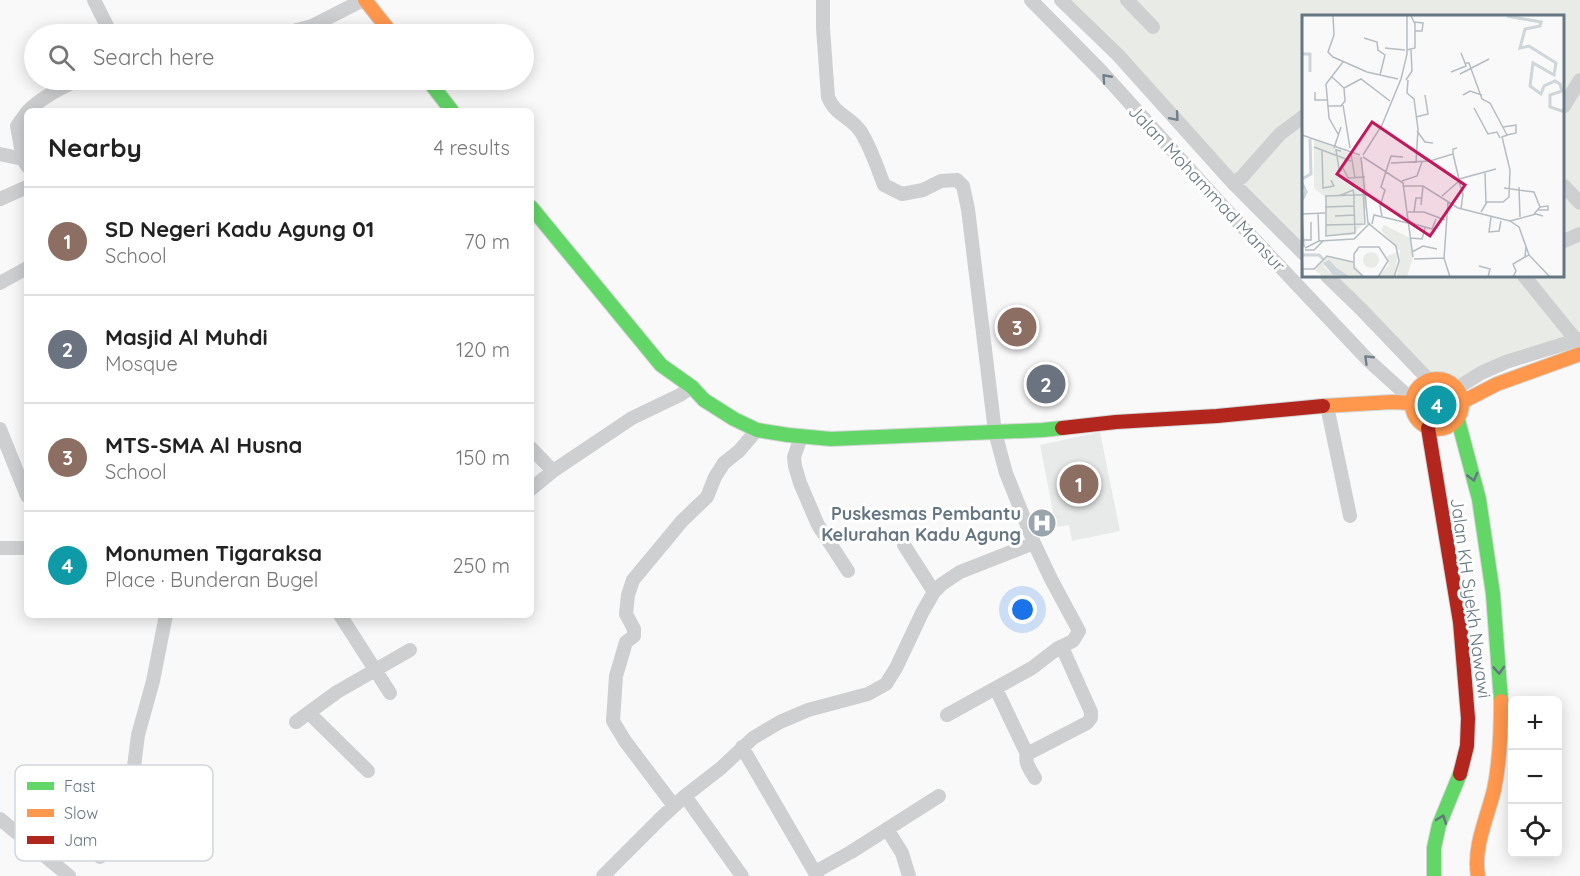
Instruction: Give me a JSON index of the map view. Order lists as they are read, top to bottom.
{
  "streets": {
    "main road": ["Jalan KH Syekh Nawawi"],
    "street": ["Jalan Mohammad Mansur"]
  },
  "crossings": [
    ["Jalan Mohammad Mansur", "Jalan KH Syekh Nawawi"]
  ],
  "places": {
    "hospital": ["Puskesmas Pembantu Kelurahan Kadu Agung"]
  },
  "legend": ["Fast", "Slow", "Jam"],
  "page": {
    "search": "Search here",
    "heading": ["Nearby", "4 results"],
    "list": [
      {
        "mark": "1",
        "name": "SD Negeri Kadu Agung 01",
        "note": "School",
        "value": "70 m"
      },
      {
        "mark": "2",
        "name": "Masjid Al Muhdi",
        "note": "Mosque",
        "value": "120 m"
      },
      {
        "mark": "3",
        "name": "MTS-SMA Al Husna",
        "note": "School",
        "value": "150 m"
      },
      {
        "mark": "4",
        "name": "Monumen Tigaraksa",
        "note": "Place · Bunderan Bugel",
        "value": "250 m"
      }
    ],
    "pins": [
      "3",
      "2",
      "4",
      "1"
    ],
    "map_buttons": ["+", "−"]
  }
}
